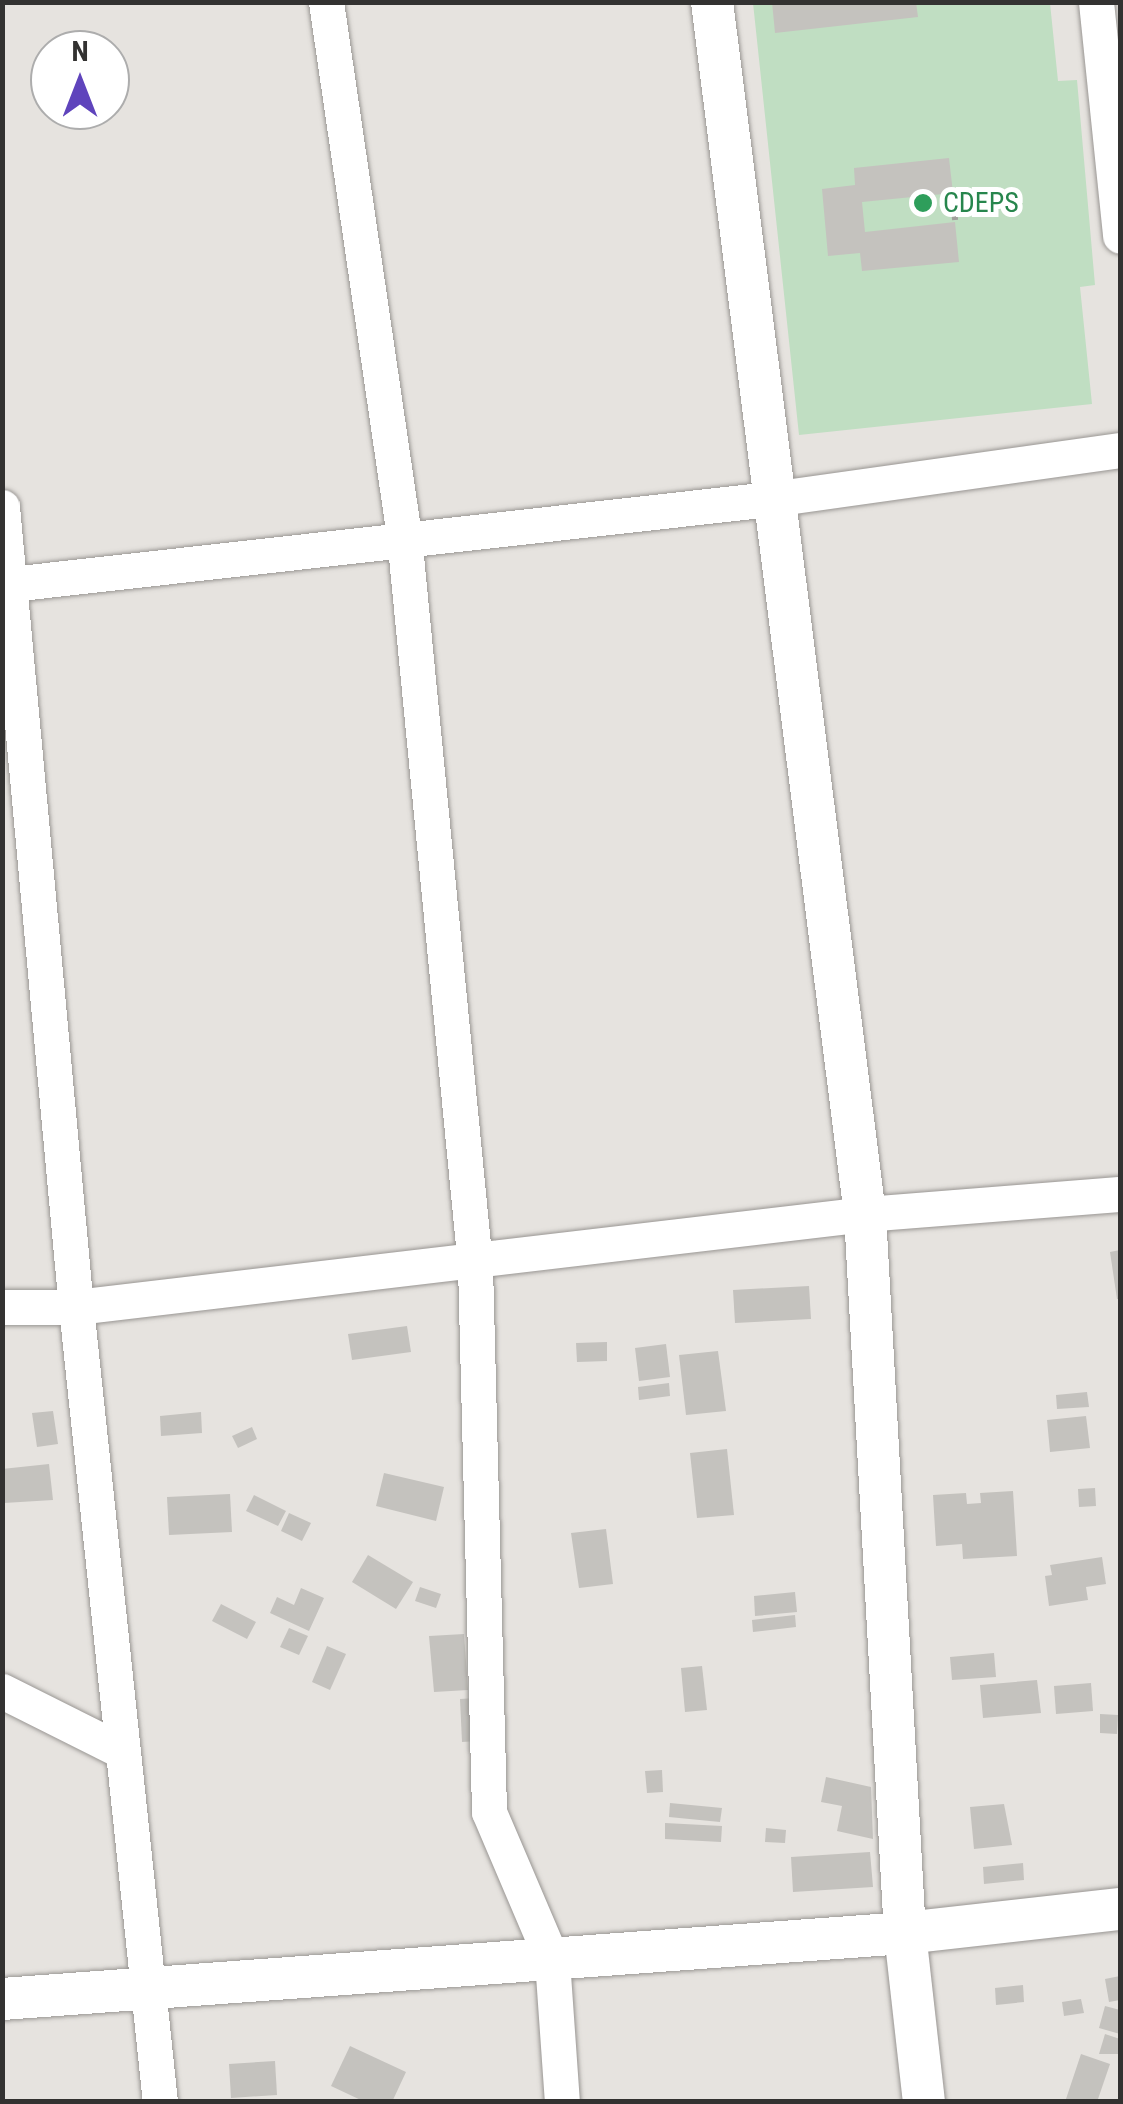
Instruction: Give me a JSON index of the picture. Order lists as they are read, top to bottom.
{
  "places": ["CDEPS"],
  "north": "top"
}
